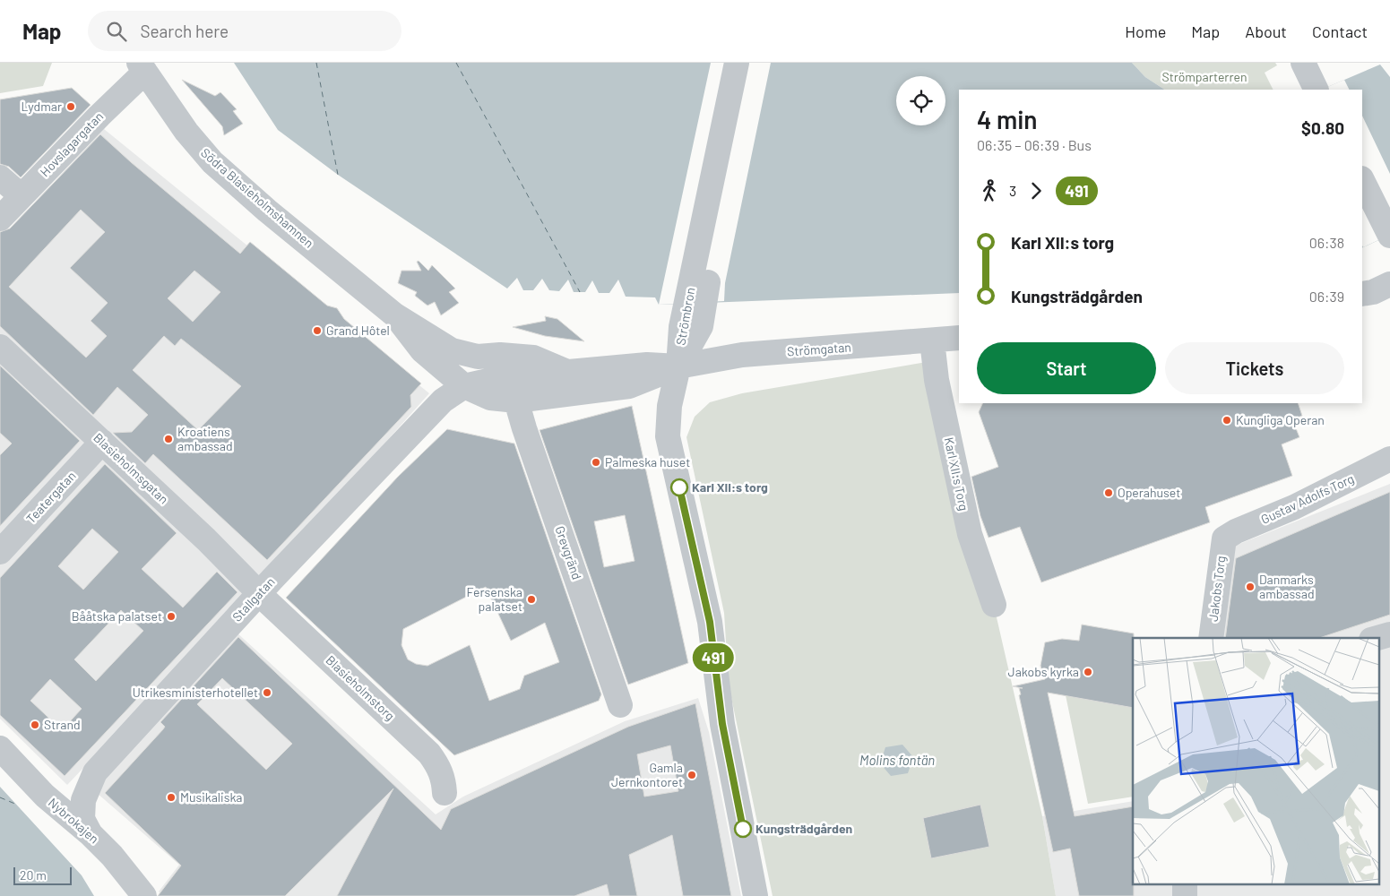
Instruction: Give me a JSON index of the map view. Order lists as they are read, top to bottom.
{
  "streets": {
    "street": [
      "Hovslagargatan",
      "Södra Blasieholmshamnen",
      "Strömbron",
      "Strömgatan",
      "Blasieholmsgatan",
      "Karl XII:s Torg",
      "Teatergatan",
      "Gustav Adolfs Torg",
      "Grevgränd",
      "Jakobs Torg",
      "Stallgatan",
      "Blasieholmstorg",
      "Nybrokajen"
    ]
  },
  "crossings": [
    ["Hovslagargatan", "Södra Blasieholmshamnen"],
    ["Södra Blasieholmshamnen", "Strömbron"],
    ["Södra Blasieholmshamnen", "Strömgatan"],
    ["Södra Blasieholmshamnen", "Grevgränd"],
    ["Södra Blasieholmshamnen", "Stallgatan"],
    ["Strömbron", "Strömgatan"],
    ["Strömgatan", "Karl XII:s Torg"],
    ["Blasieholmsgatan", "Teatergatan"],
    ["Blasieholmsgatan", "Stallgatan"],
    ["Blasieholmsgatan", "Blasieholmstorg"],
    ["Gustav Adolfs Torg", "Jakobs Torg"],
    ["Stallgatan", "Blasieholmstorg"],
    ["Stallgatan", "Nybrokajen"]
  ],
  "water": ["Molins fontän"],
  "parks": ["Strömparterren"],
  "places": [
    "Lydmar",
    "Grand Hôtel",
    "Kungliga Operan",
    "Kroatiens ambassad",
    "Palmeska huset",
    "Karl XII:s torg",
    "Operahuset",
    "Danmarks ambassad",
    "Fersenska palatset",
    "Bååtska palatset",
    "Jakobs kyrka",
    "Utrikesministerhotellet",
    "Strand",
    "Gamla Jernkontoret",
    "Musikaliska",
    "Kungsträdgården"
  ],
  "lines": ["bus line 491"],
  "scale_bar": "20 m",
  "page": {
    "header": "Map",
    "search": "Search here",
    "nav": [
      "Home",
      "Map",
      "About",
      "Contact"
    ],
    "on_map": "491",
    "heading": ["4 min", "06:35 – 06:39 · Bus", "$0.80"],
    "legs": ["3", "491"],
    "list": [
      {
        "name": "Karl XII:s torg",
        "value": "06:38"
      },
      {
        "name": "Kungsträdgården",
        "value": "06:39"
      }
    ],
    "buttons": ["Start", "Tickets"],
    "scale": "20 m"
  }
}
